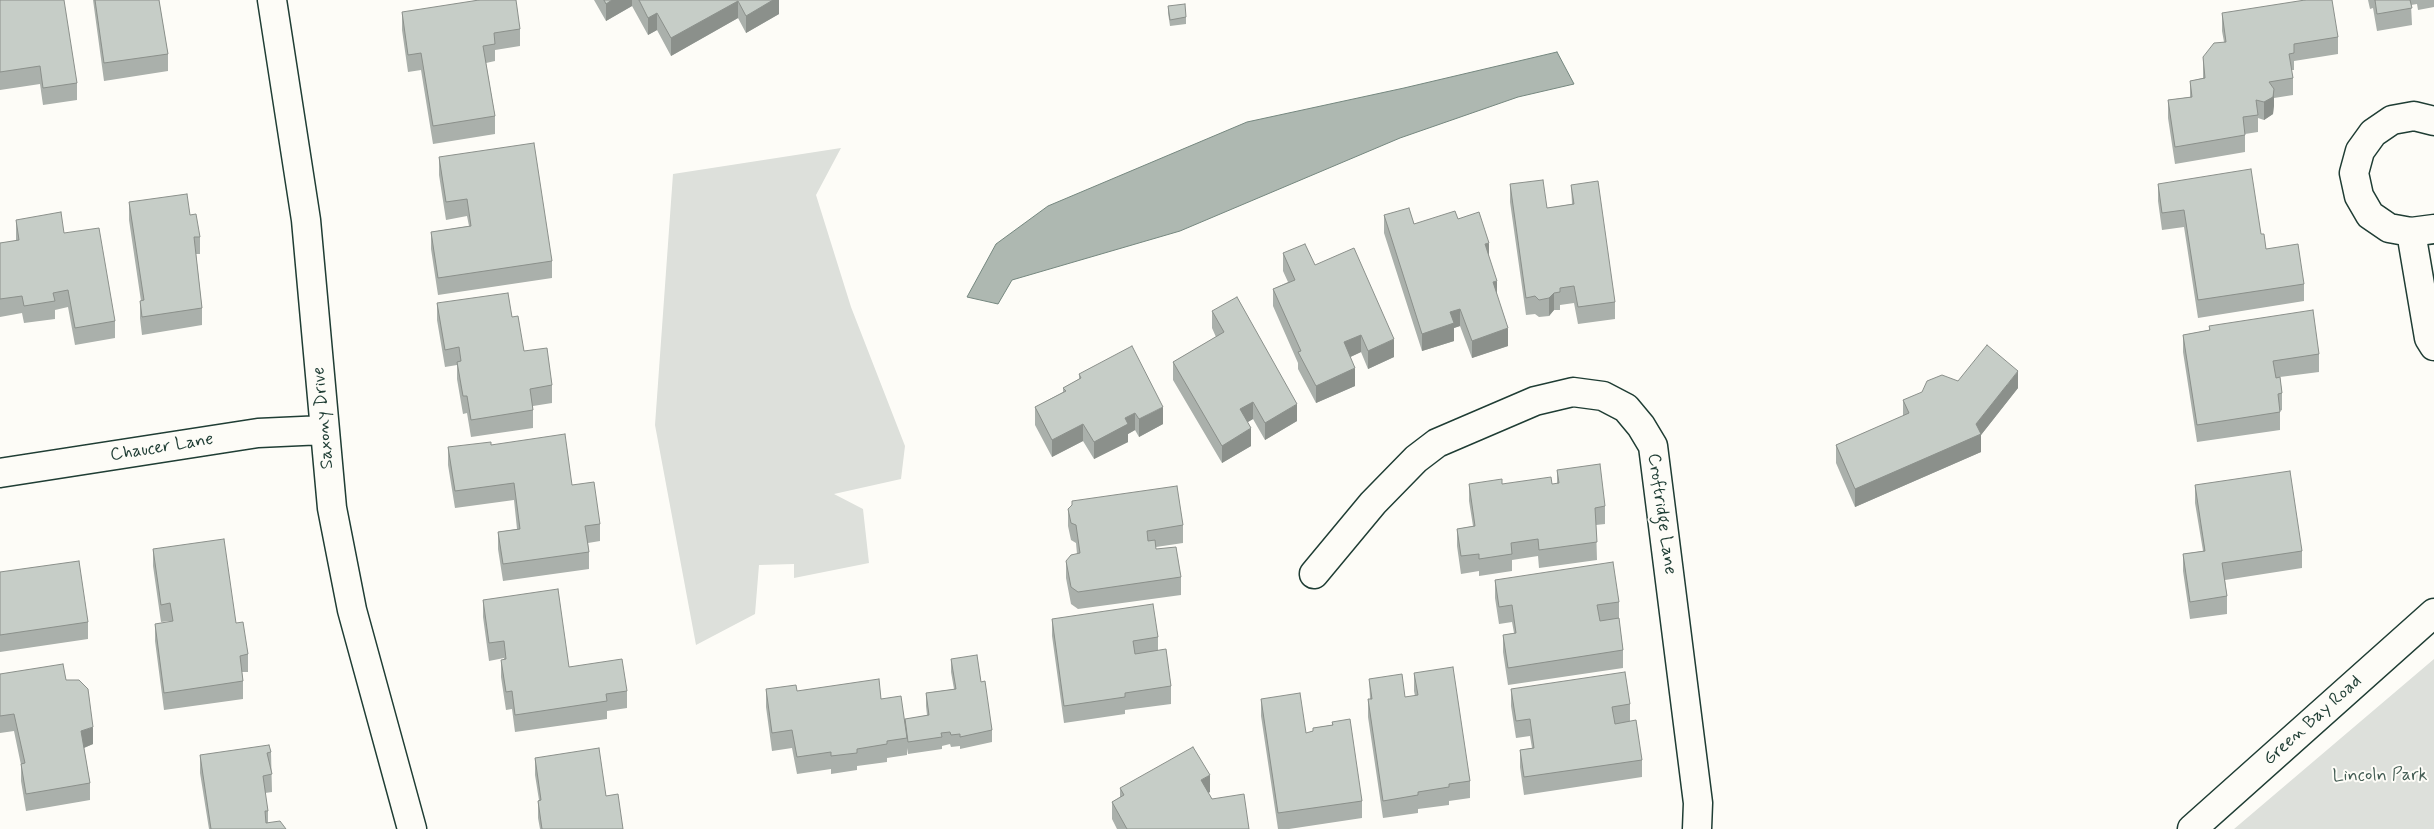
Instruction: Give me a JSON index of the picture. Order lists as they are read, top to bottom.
{
  "streets": {
    "street": [
      "Saxony Drive",
      "Chaucer Lane",
      "Croftridge Lane",
      "Green Bay Road"
    ]
  },
  "crossings": [
    ["Saxony Drive", "Chaucer Lane"]
  ],
  "parks": ["Lincoln Park"]
}
